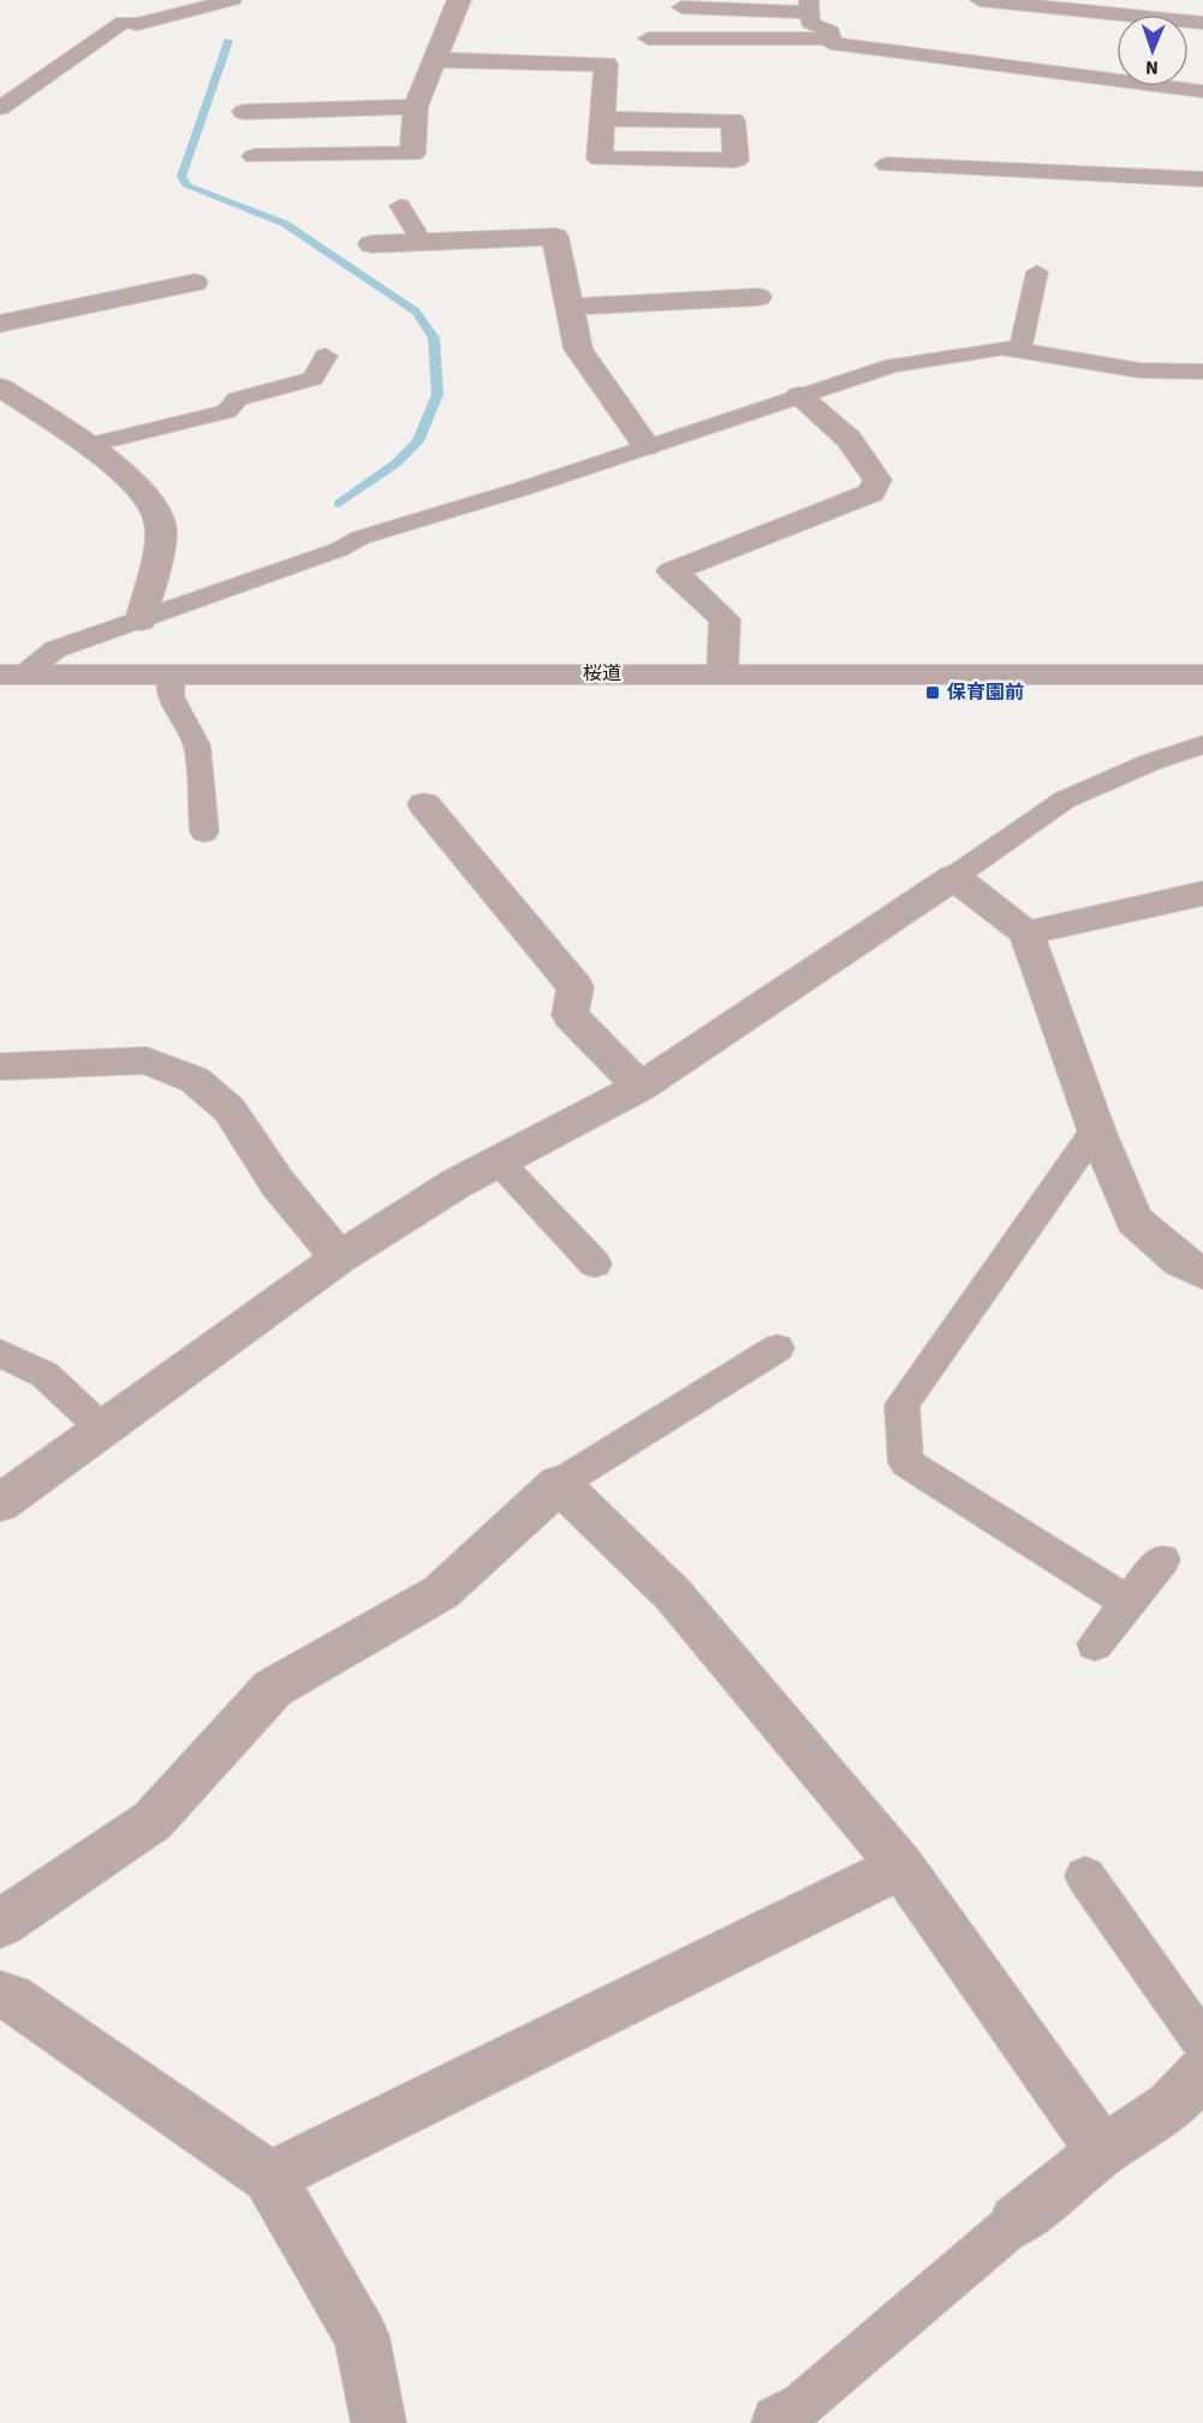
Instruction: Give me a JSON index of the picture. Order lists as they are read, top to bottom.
{
  "streets": {
    "street": ["桜道"]
  },
  "places": {
    "transit": ["保育園前"]
  },
  "north": "bottom"
}
